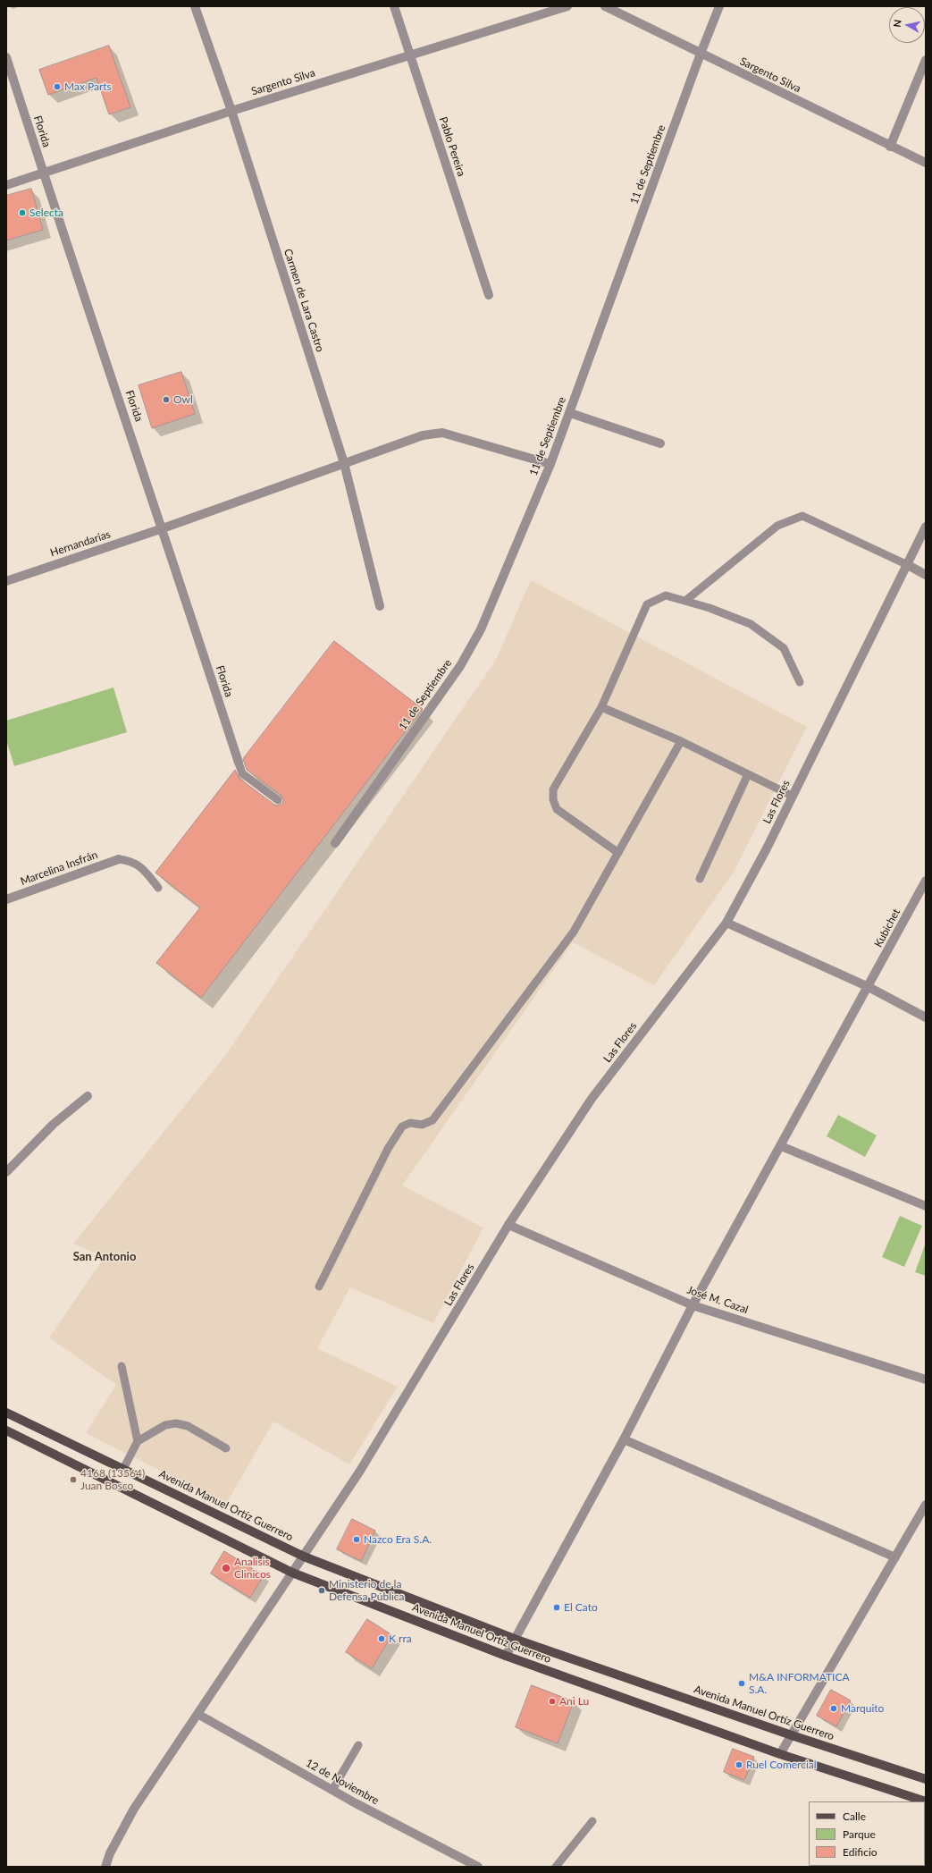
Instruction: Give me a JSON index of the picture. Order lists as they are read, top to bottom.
{
  "streets": {
    "main road": ["Avenida Manuel Ortíz Guerrero"],
    "street": [
      "Sargento Silva",
      "Florida",
      "Pablo Pereira",
      "11 de Septiembre",
      "Carmen de Lara Castro",
      "Hernandarias",
      "Las Flores",
      "Marcelina Insfrán",
      "Kubichet",
      "José M. Cazal",
      "12 de Noviembre"
    ]
  },
  "crossings": [
    ["Sargento Silva", "Florida"],
    ["Sargento Silva", "Pablo Pereira"],
    ["Sargento Silva", "11 de Septiembre"],
    ["Sargento Silva", "Carmen de Lara Castro"],
    ["Florida", "Hernandarias"],
    ["11 de Septiembre", "Hernandarias"],
    ["Carmen de Lara Castro", "Hernandarias"],
    ["Las Flores", "José M. Cazal"],
    ["Las Flores", "Avenida Manuel Ortíz Guerrero"],
    ["Las Flores", "12 de Noviembre"],
    ["Kubichet", "José M. Cazal"],
    ["Kubichet", "Avenida Manuel Ortíz Guerrero"]
  ],
  "districts": ["San Antonio"],
  "places": [
    "Max Parts",
    "Selecta",
    "Owl",
    "4168 (13564) Juan Bosco",
    "Nazco Era S.A.",
    "Analisis Clinicos",
    "Ministerio de la Defensa Pública",
    "El Cato",
    "K rra",
    "M&A INFORMATICA S.A.",
    "Ani Lu",
    "Marquito",
    "Ruel Comercial"
  ],
  "legend": ["Calle", "Parque", "Edificio"],
  "north": "left"
}
